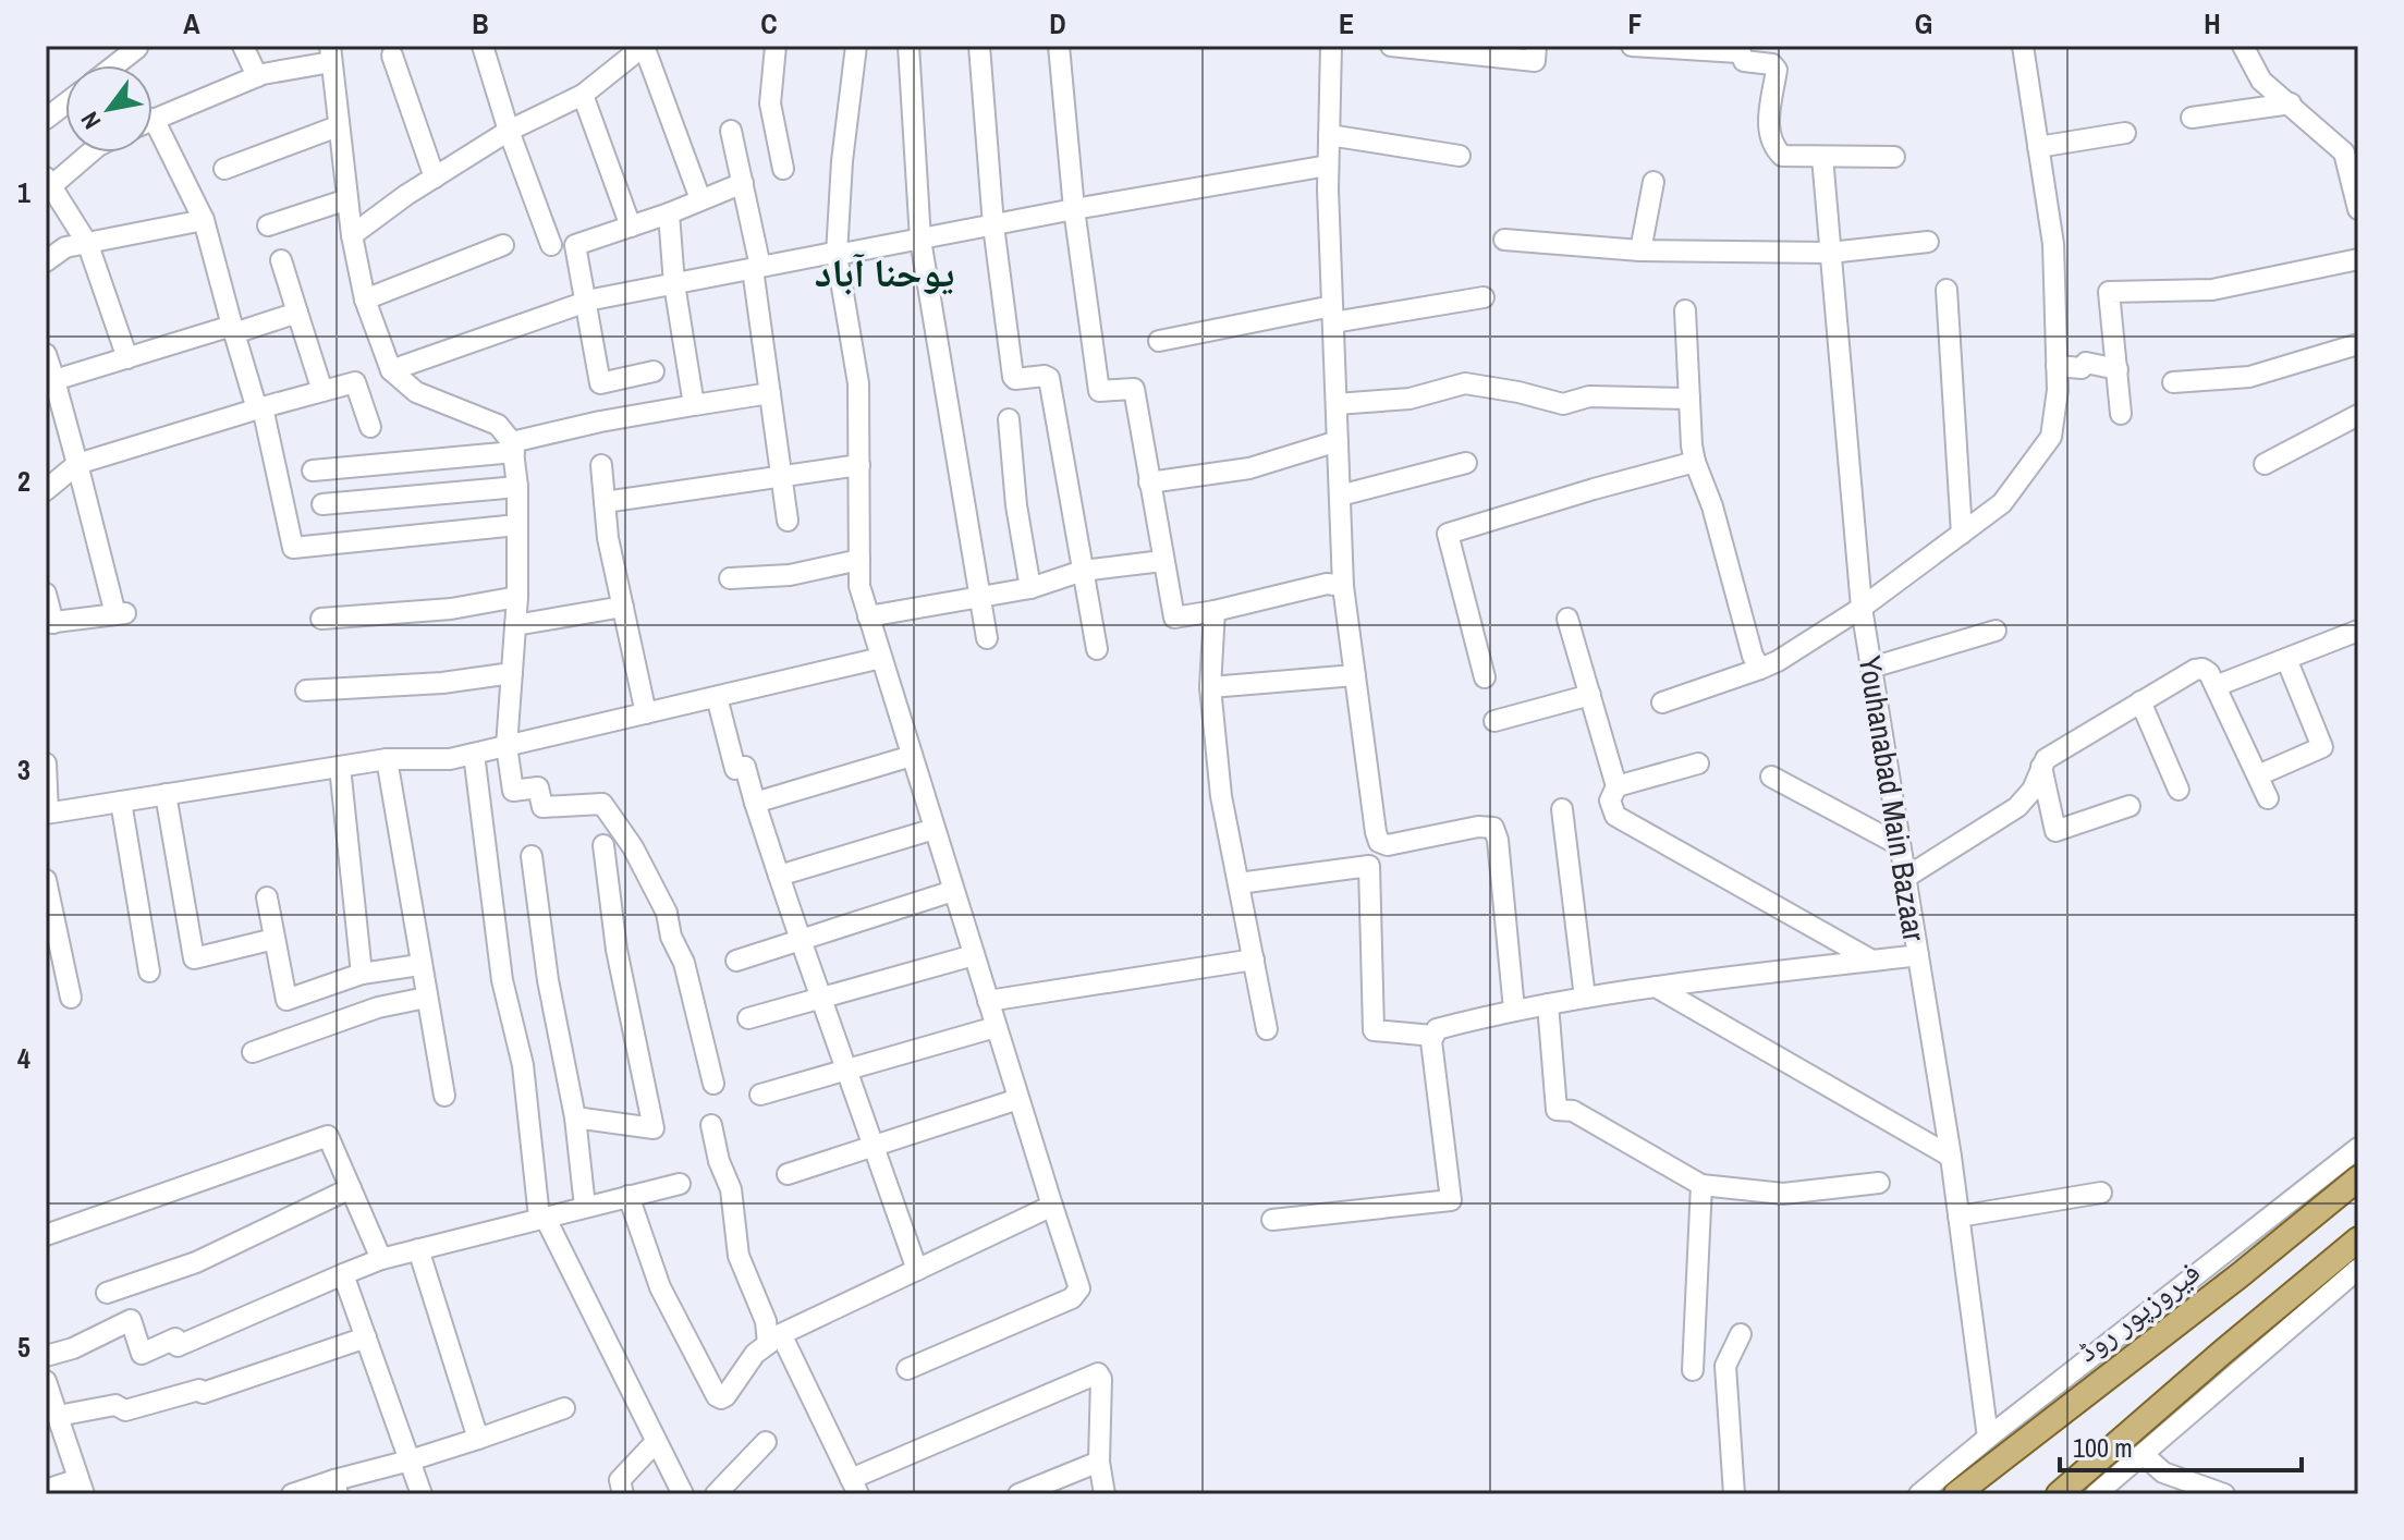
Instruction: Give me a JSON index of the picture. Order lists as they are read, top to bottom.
{
  "streets": {
    "main road": ["فیروزپور روڈ"],
    "street": ["Youhanabad Main Bazaar"]
  },
  "districts": ["یوحنا آباد"],
  "scale_bar": "100 m",
  "north": "bottom left",
  "grid": {
    "columns": [
      "A",
      "B",
      "C",
      "D",
      "E",
      "F",
      "G",
      "H"
    ],
    "rows": [
      "1",
      "2",
      "3",
      "4",
      "5"
    ]
  }
}
